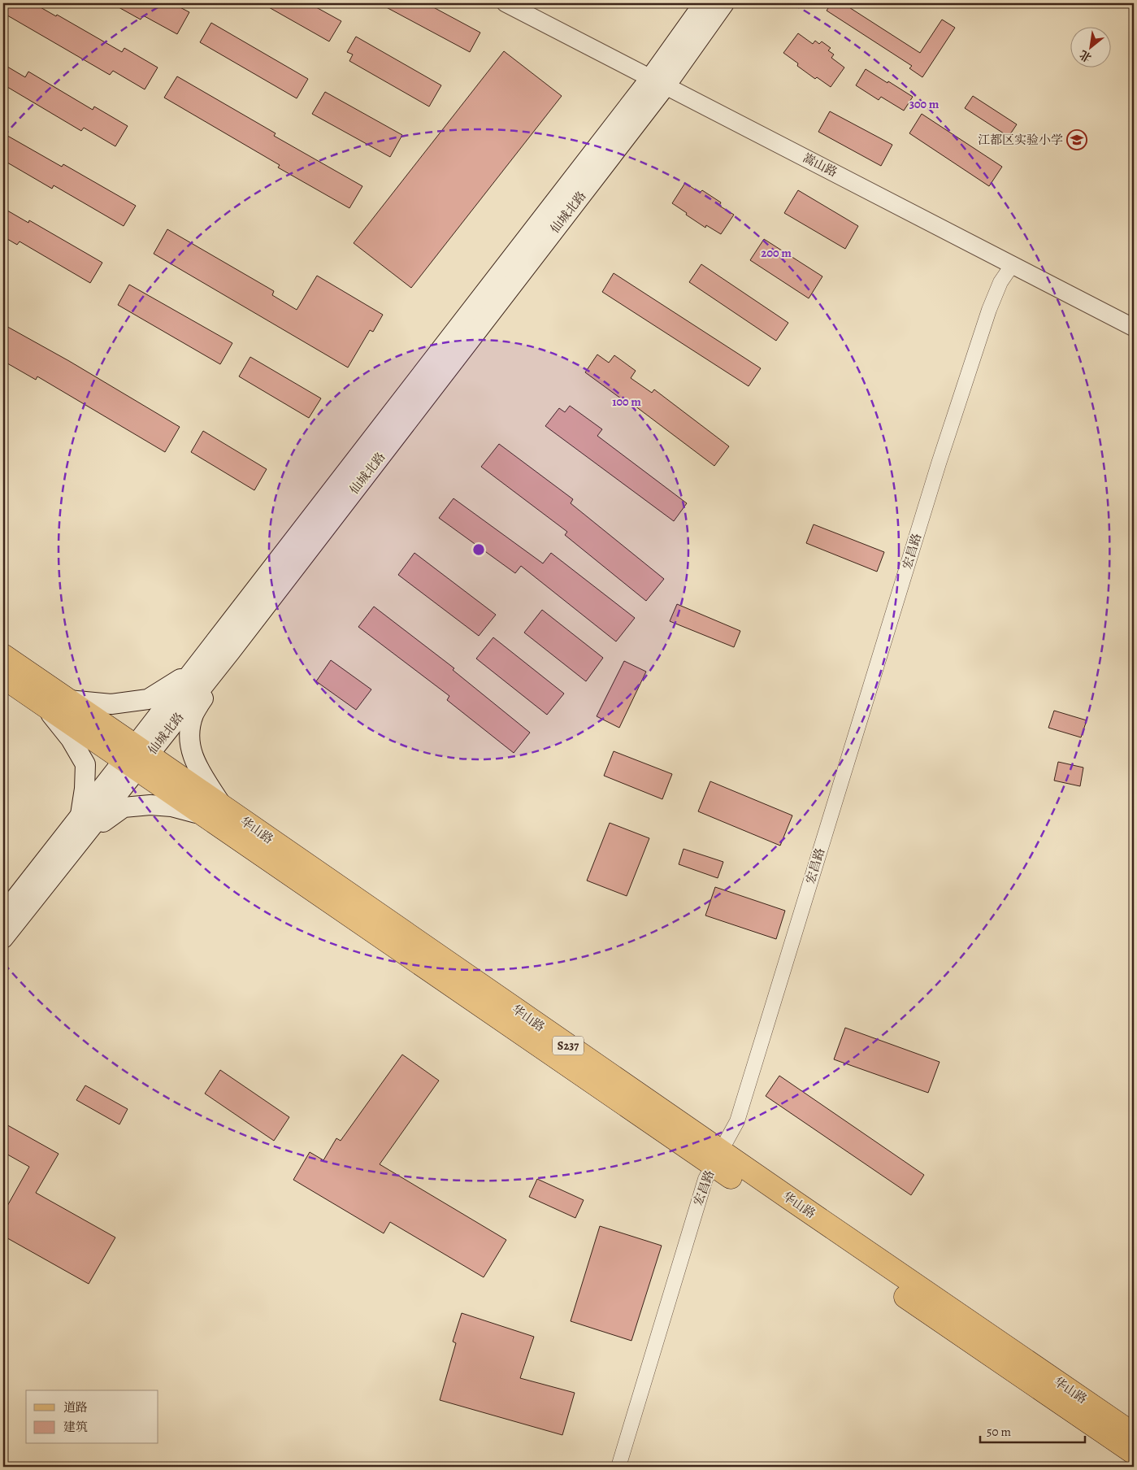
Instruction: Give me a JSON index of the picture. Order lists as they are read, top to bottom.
{
  "streets": {
    "main road": ["仙城北路", "华山路", "S237"],
    "street": ["嵩山路", "宏昌路"]
  },
  "crossings": [
    ["嵩山路", "仙城北路"],
    ["嵩山路", "宏昌路"],
    ["仙城北路", "S237"],
    ["宏昌路", "华山路"],
    ["宏昌路", "S237"],
    ["华山路", "S237"]
  ],
  "places": {
    "school or university": ["江都区实验小学"]
  },
  "legend": ["道路", "建筑"],
  "scale_bar": "50 m",
  "north": "bottom left",
  "rings": ["300 m", "200 m", "100 m"]
}
